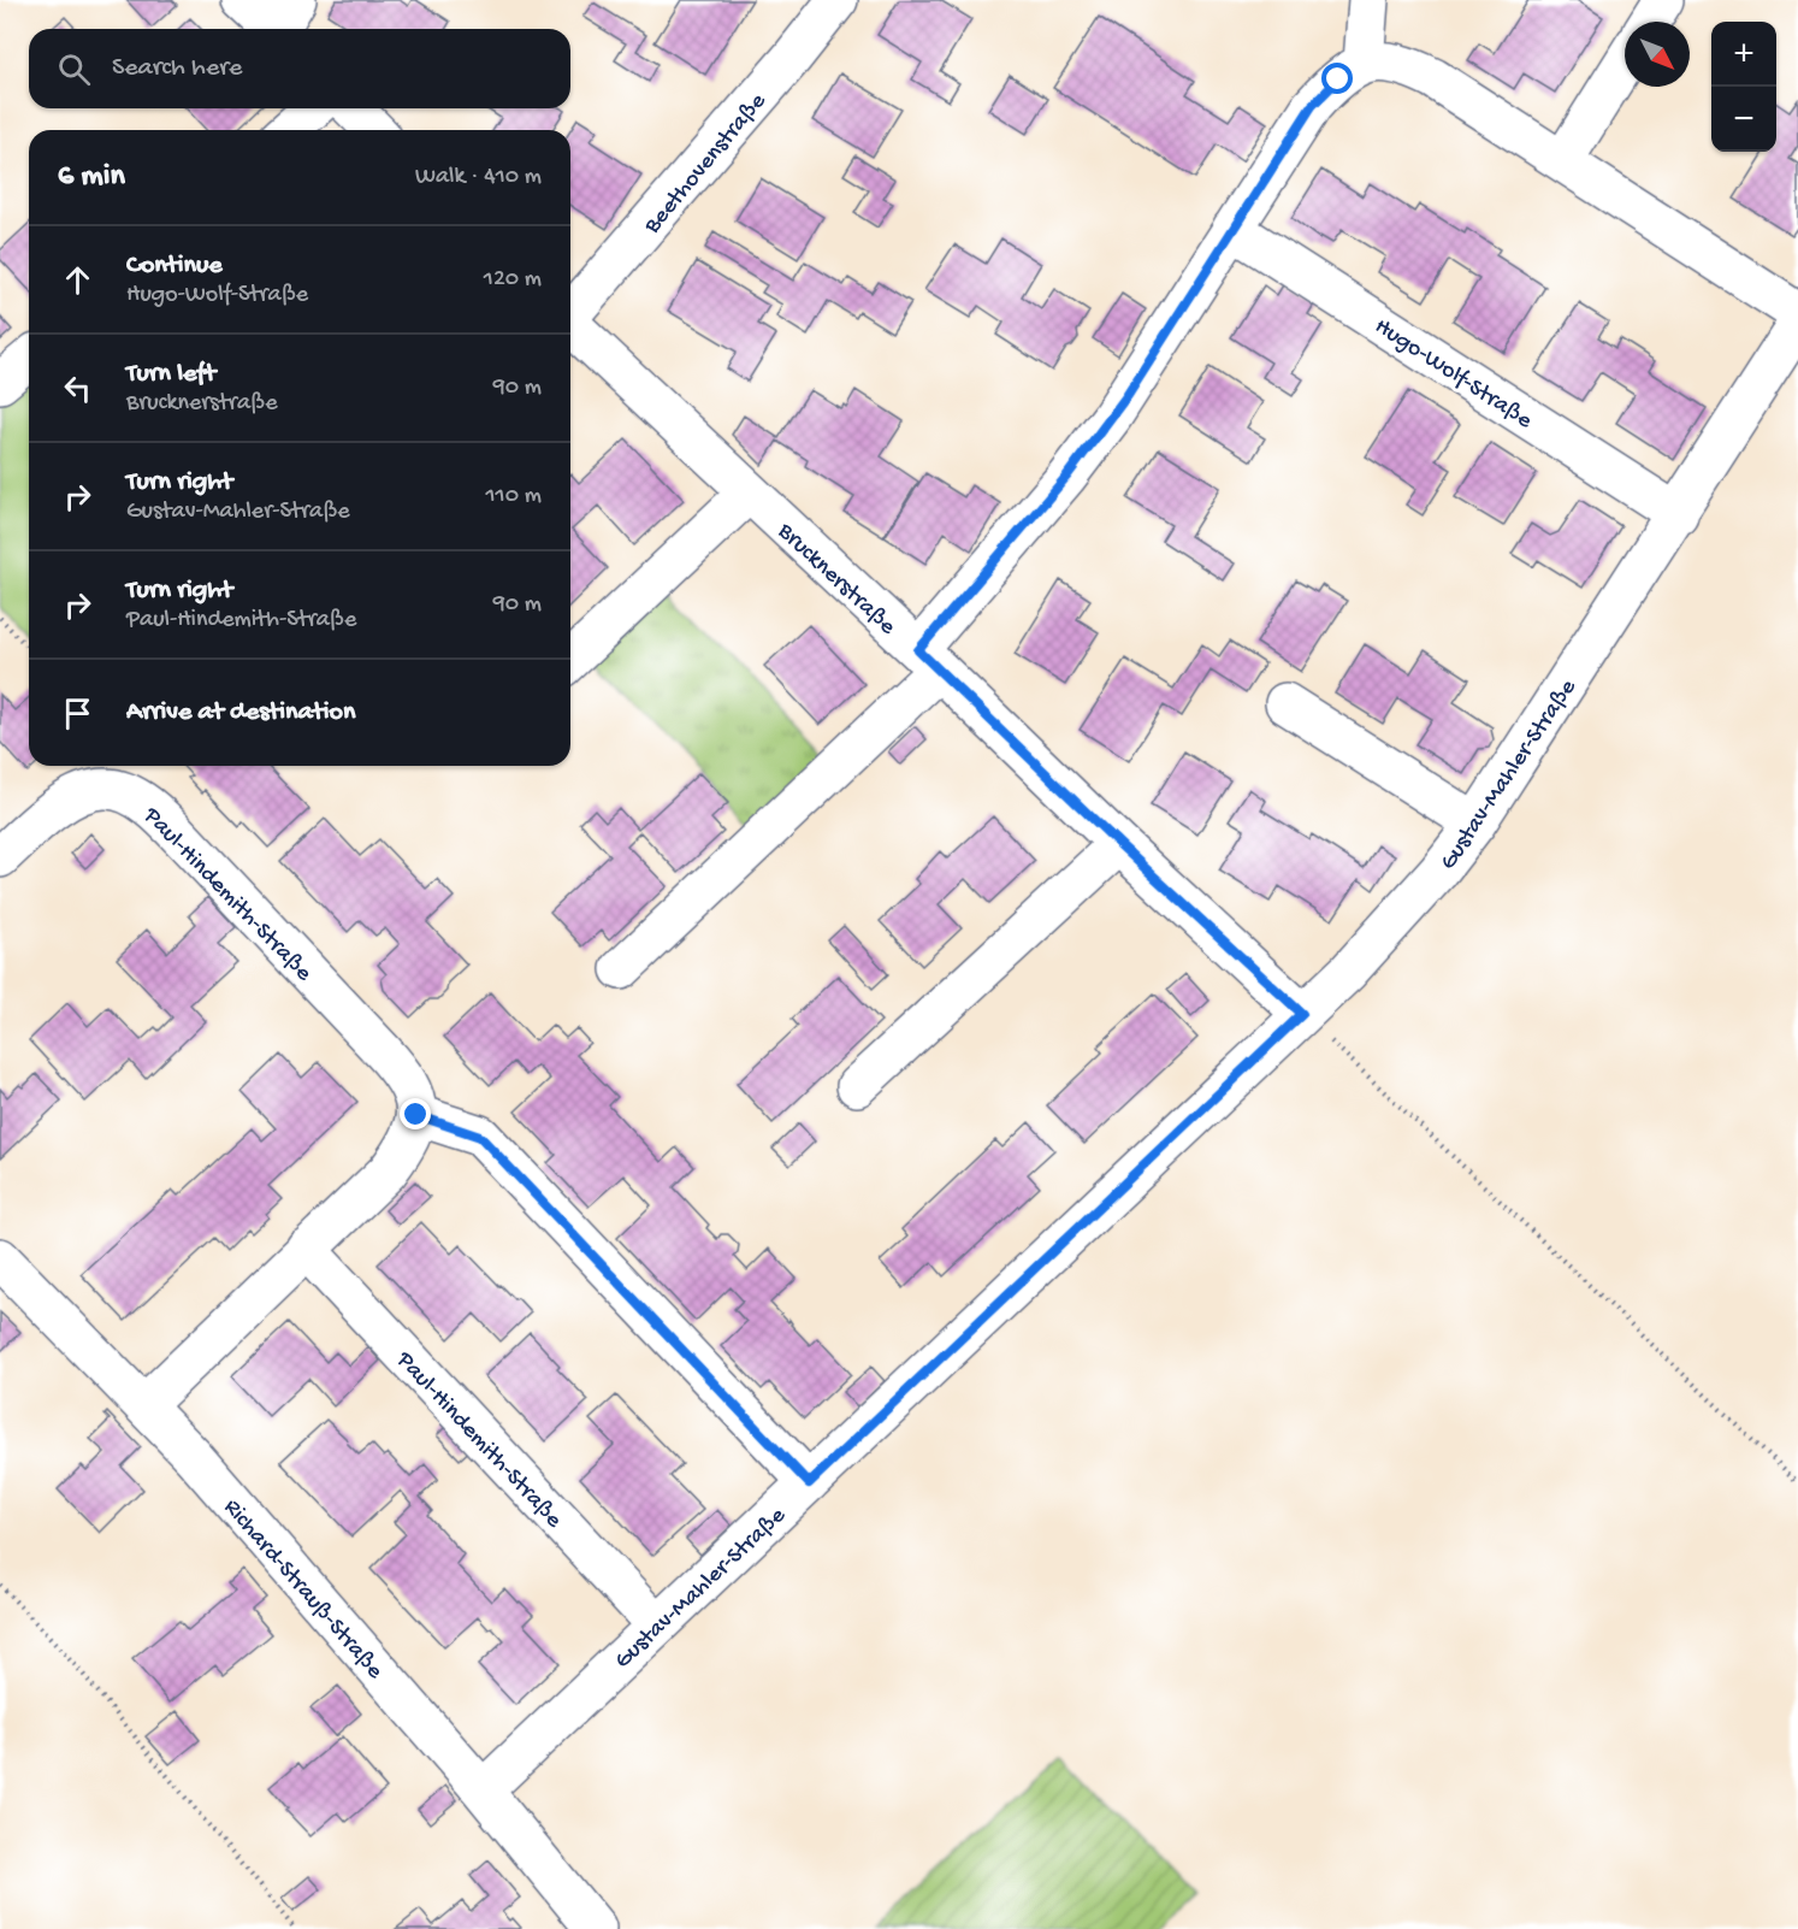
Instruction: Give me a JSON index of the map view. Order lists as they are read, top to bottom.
{
  "streets": {
    "street": [
      "Beethovenstraße",
      "Hugo-Wolf-Straße",
      "Brucknerstraße",
      "Gustav-Mahler-Straße",
      "Paul-Hindemith-Straße",
      "Richard-Strauß-Straße"
    ]
  },
  "crossings": [
    ["Hugo-Wolf-Straße", "Gustav-Mahler-Straße"],
    ["Brucknerstraße", "Gustav-Mahler-Straße"],
    ["Gustav-Mahler-Straße", "Paul-Hindemith-Straße"],
    ["Gustav-Mahler-Straße", "Richard-Strauß-Straße"]
  ],
  "north": "bottom right",
  "page": {
    "map_buttons": ["+", "−"],
    "search": "Search here",
    "heading": ["6 min", "Walk · 410 m"],
    "list": [
      ["Continue", "Hugo-Wolf-Straße", "120 m"],
      ["Turn left", "Brucknerstraße", "90 m"],
      ["Turn right", "Gustav-Mahler-Straße", "110 m"],
      ["Turn right", "Paul-Hindemith-Straße", "90 m"],
      "Arrive at destination"
    ]
  }
}
